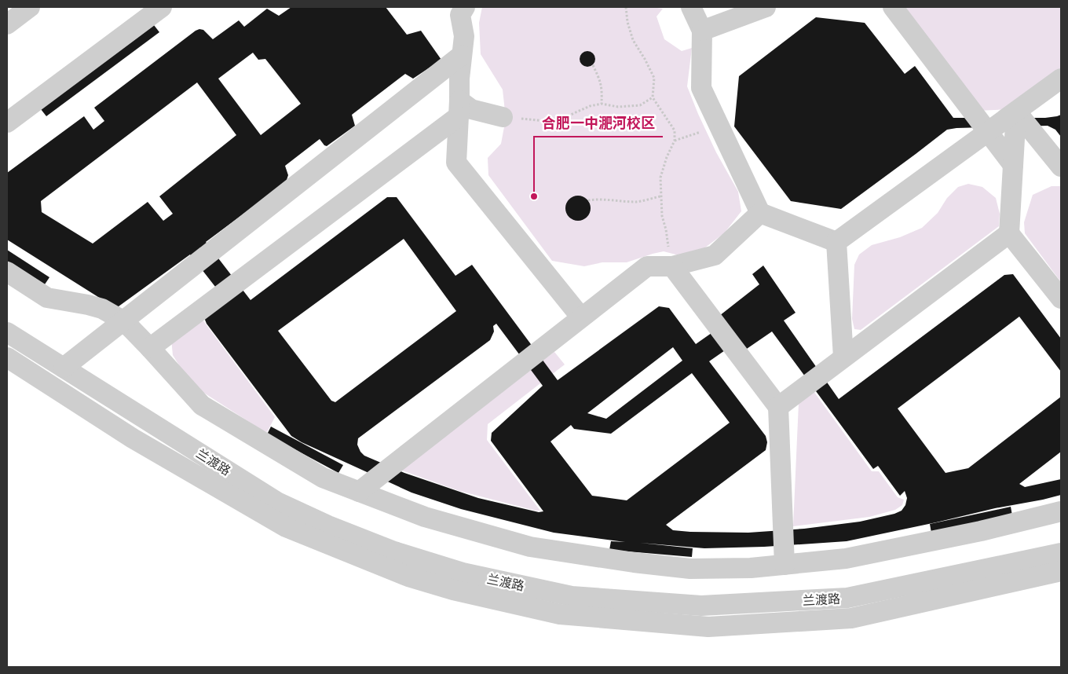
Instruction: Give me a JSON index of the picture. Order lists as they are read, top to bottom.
{
  "streets": {
    "street": ["兰渡路"]
  },
  "places": ["合肥一中淝河校区"]
}
